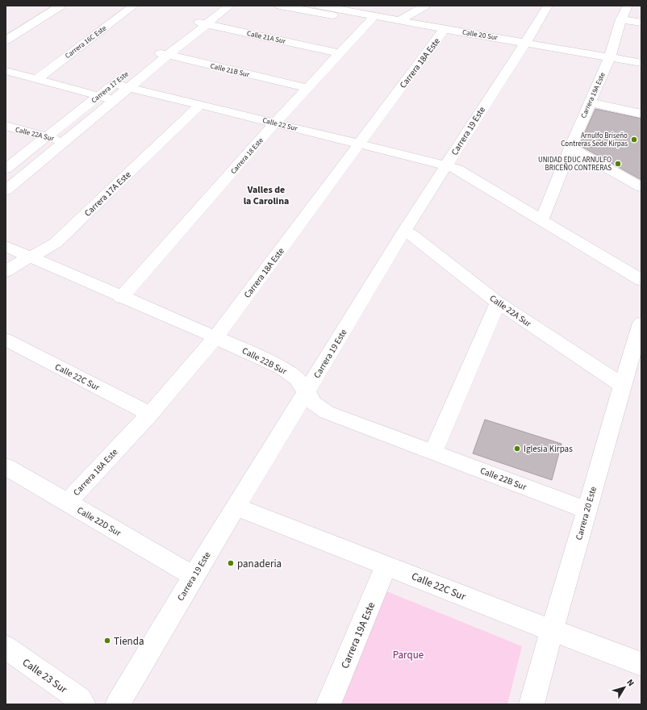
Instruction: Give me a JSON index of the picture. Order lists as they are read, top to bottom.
{
  "streets": {
    "street": [
      "Calle 20 Sur",
      "Calle 21A Sur",
      "Carrera 16C Este",
      "Carrera 18A Este",
      "Calle 21B Sur",
      "Carrera 17 Este",
      "Carrera 19A Este",
      "Calle 22 Sur",
      "Carrera 19 Este",
      "Calle 22A Sur",
      "Carrera 18 Este",
      "Carrera 17A Este",
      "Calle 22B Sur",
      "Calle 22C Sur",
      "Carrera 20 Este",
      "Calle 22D Sur",
      "Calle 23 Sur"
    ]
  },
  "crossings": [
    ["Calle 20 Sur", "Carrera 18A Este"],
    ["Calle 20 Sur", "Carrera 19A Este"],
    ["Calle 20 Sur", "Carrera 19 Este"],
    ["Calle 20 Sur", "Carrera 18 Este"],
    ["Calle 21A Sur", "Calle 21B Sur"],
    ["Calle 21A Sur", "Carrera 18 Este"],
    ["Carrera 18A Este", "Calle 22 Sur"],
    ["Carrera 18A Este", "Calle 22B Sur"],
    ["Carrera 18A Este", "Calle 22C Sur"],
    ["Carrera 18A Este", "Calle 22D Sur"],
    ["Calle 21B Sur", "Carrera 18 Este"],
    ["Carrera 17 Este", "Calle 22 Sur"],
    ["Carrera 17 Este", "Calle 22A Sur"],
    ["Carrera 19A Este", "Calle 22 Sur"],
    ["Carrera 19A Este", "Calle 22C Sur"],
    ["Calle 22 Sur", "Carrera 19 Este"],
    ["Calle 22 Sur", "Carrera 18 Este"],
    ["Calle 22 Sur", "Carrera 17A Este"],
    ["Carrera 19 Este", "Calle 22A Sur"],
    ["Carrera 19 Este", "Calle 22B Sur"],
    ["Carrera 19 Este", "Calle 22C Sur"],
    ["Carrera 19 Este", "Calle 22D Sur"],
    ["Calle 22A Sur", "Carrera 20 Este"],
    ["Carrera 18 Este", "Calle 22B Sur"],
    ["Carrera 17A Este", "Calle 22B Sur"],
    ["Calle 22B Sur", "Carrera 20 Este"],
    ["Calle 22C Sur", "Carrera 20 Este"]
  ],
  "districts": ["Valles de la Carolina"],
  "parks": ["Parque"],
  "places": [
    "Arnulfo Briseño Contreras Sede Kirpas",
    "UNIDAD EDUC ARNULFO BRICEÑO CONTRERAS",
    "Iglesia Kirpas",
    "panaderia",
    "Tienda"
  ],
  "north": "top right"
}
